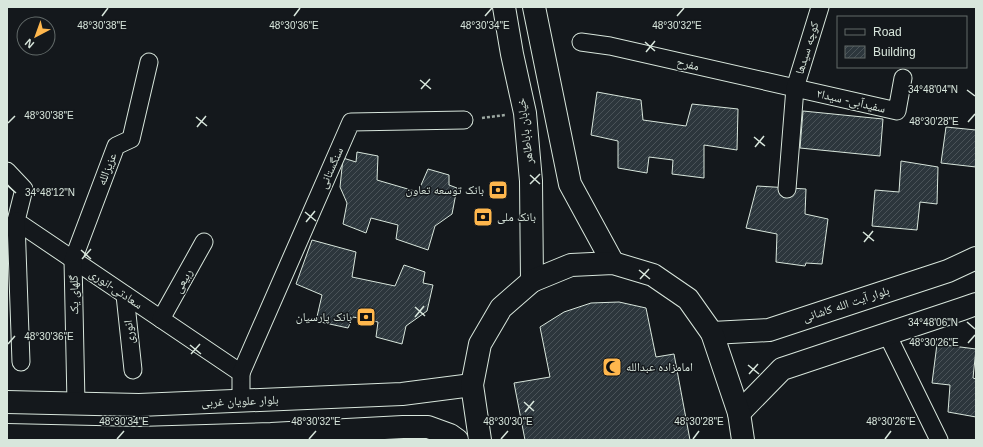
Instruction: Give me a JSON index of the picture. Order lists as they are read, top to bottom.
{
  "streets": {
    "main road": ["خیابان باباطاهر", "بلوار آیت الله کاشانی", "بلوار علویان غربی"],
    "street": [
      "کوچه سیدها",
      "مفرح",
      "سفیدآبی- سیدا۲",
      "سنگستانی",
      "عزیزالله",
      "ربیعی",
      "سعادتی-انوری",
      "گلهای یک",
      "انوری"
    ]
  },
  "crossings": [
    ["کوچه سیدها", "مفرح"],
    ["کوچه سیدها", "سفیدآبی- سیدا۲"],
    ["مفرح", "سفیدآبی- سیدا۲"],
    ["سنگستانی", "سعادتی-انوری"],
    ["عزیزالله", "سعادتی-انوری"],
    ["عزیزالله", "گلهای یک"],
    ["ربیعی", "سعادتی-انوری"],
    ["سعادتی-انوری", "گلهای یک"],
    ["سعادتی-انوری", "انوری"],
    ["گلهای یک", "بلوار علویان غربی"]
  ],
  "places": {
    "bank": ["بانک توسعه تعاون", "بانک ملی", "بانک پارسیان"],
    "mosque": ["امامزاده عبدالله"]
  },
  "legend": ["Road", "Building"],
  "north": "bottom left",
  "coordinates": [
    "48°30'38\"E",
    "48°30'36\"E",
    "48°30'34\"E",
    "48°30'32\"E",
    "34°48'04\"N",
    "48°30'28\"E",
    "34°48'12\"N",
    "34°48'06\"N",
    "48°30'26\"E",
    "48°30'30\"E"
  ]
}
